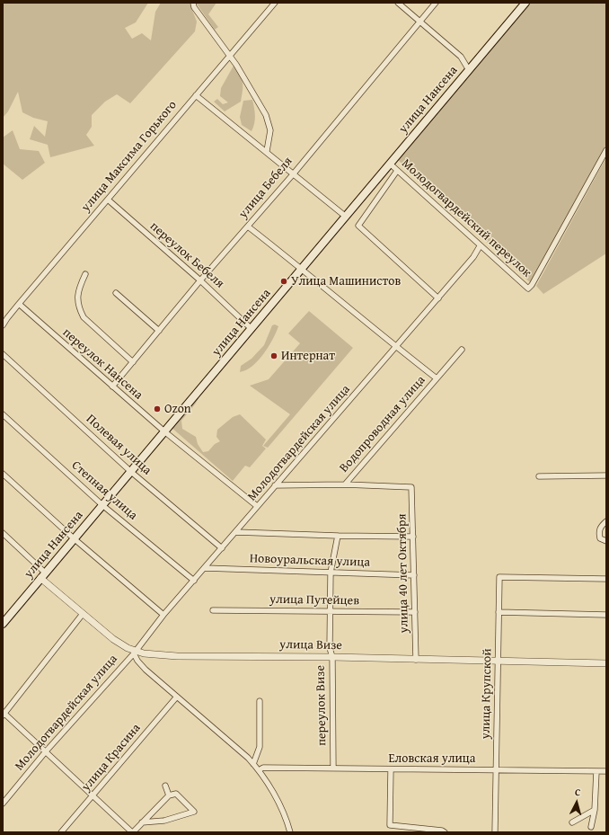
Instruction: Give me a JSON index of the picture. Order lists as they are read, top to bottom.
{
  "streets": {
    "main road": ["улица Нансена"],
    "street": [
      "улица Максима Горького",
      "улица Бебеля",
      "Молодогвардейский переулок",
      "переулок Бебеля",
      "переулок Нансена",
      "Водопроводная улица",
      "Молодогвардейская улица",
      "Полевая улица",
      "Степная улица",
      "Новоуральская улица",
      "улица 40 лет Октября",
      "улица Путейцев",
      "улица Визе",
      "улица Крупской",
      "переулок Визе",
      "улица Красина",
      "Еловская улица"
    ]
  },
  "crossings": [
    ["улица Нансена", "Молодогвардейский переулок"],
    ["улица Нансена", "переулок Бебеля"],
    ["улица Нансена", "переулок Нансена"],
    ["улица Нансена", "Полевая улица"],
    ["улица Нансена", "Степная улица"],
    ["улица Нансена", "улица Визе"],
    ["улица Максима Горького", "переулок Бебеля"],
    ["улица Максима Горького", "переулок Нансена"],
    ["улица Бебеля", "переулок Бебеля"],
    ["улица Бебеля", "переулок Нансена"],
    ["Молодогвардейский переулок", "Молодогвардейская улица"],
    ["переулок Нансена", "Молодогвардейская улица"],
    ["Водопроводная улица", "улица 40 лет Октября"],
    ["Молодогвардейская улица", "Полевая улица"],
    ["Молодогвардейская улица", "Степная улица"],
    ["Молодогвардейская улица", "Новоуральская улица"],
    ["Молодогвардейская улица", "улица Визе"],
    ["Молодогвардейская улица", "улица Красина"],
    ["Молодогвардейская улица", "Еловская улица"],
    ["Новоуральская улица", "улица 40 лет Октября"],
    ["Новоуральская улица", "переулок Визе"],
    ["улица 40 лет Октября", "улица Путейцев"],
    ["улица 40 лет Октября", "улица Визе"],
    ["улица Путейцев", "переулок Визе"],
    ["улица Визе", "улица Крупской"],
    ["улица Визе", "переулок Визе"],
    ["улица Крупской", "Еловская улица"],
    ["переулок Визе", "Еловская улица"]
  ],
  "places": ["Улица Машинистов", "Интернат", "Ozon"],
  "north": "top"
}
